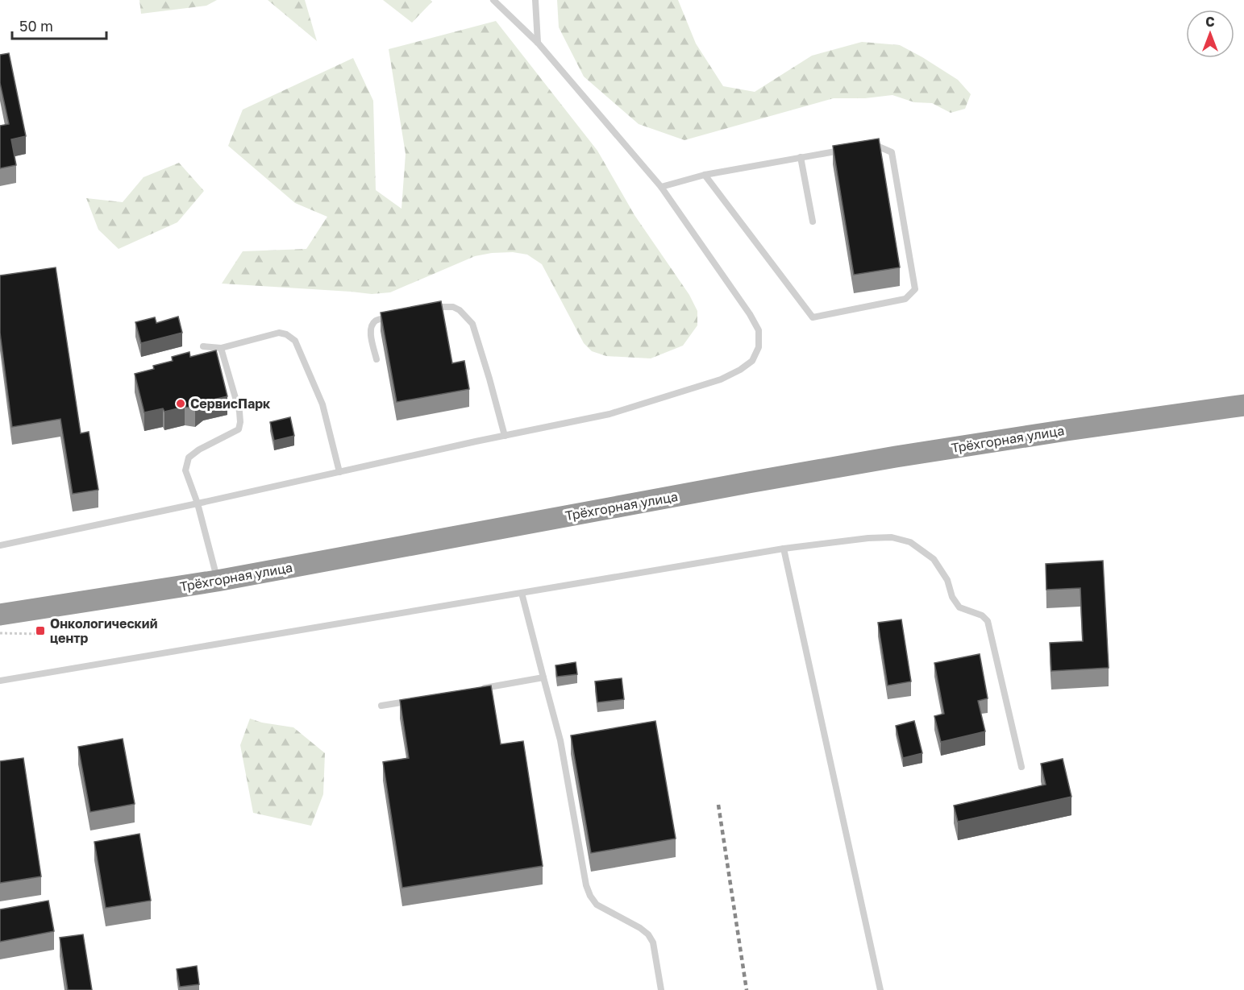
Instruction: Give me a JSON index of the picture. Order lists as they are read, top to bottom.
{
  "streets": {
    "highway": ["Трёхгорная улица"]
  },
  "places": {
    "other": ["СервисПарк"],
    "transit": ["Онкологический центр"]
  },
  "scale_bar": "50 m",
  "north": "top"
}
